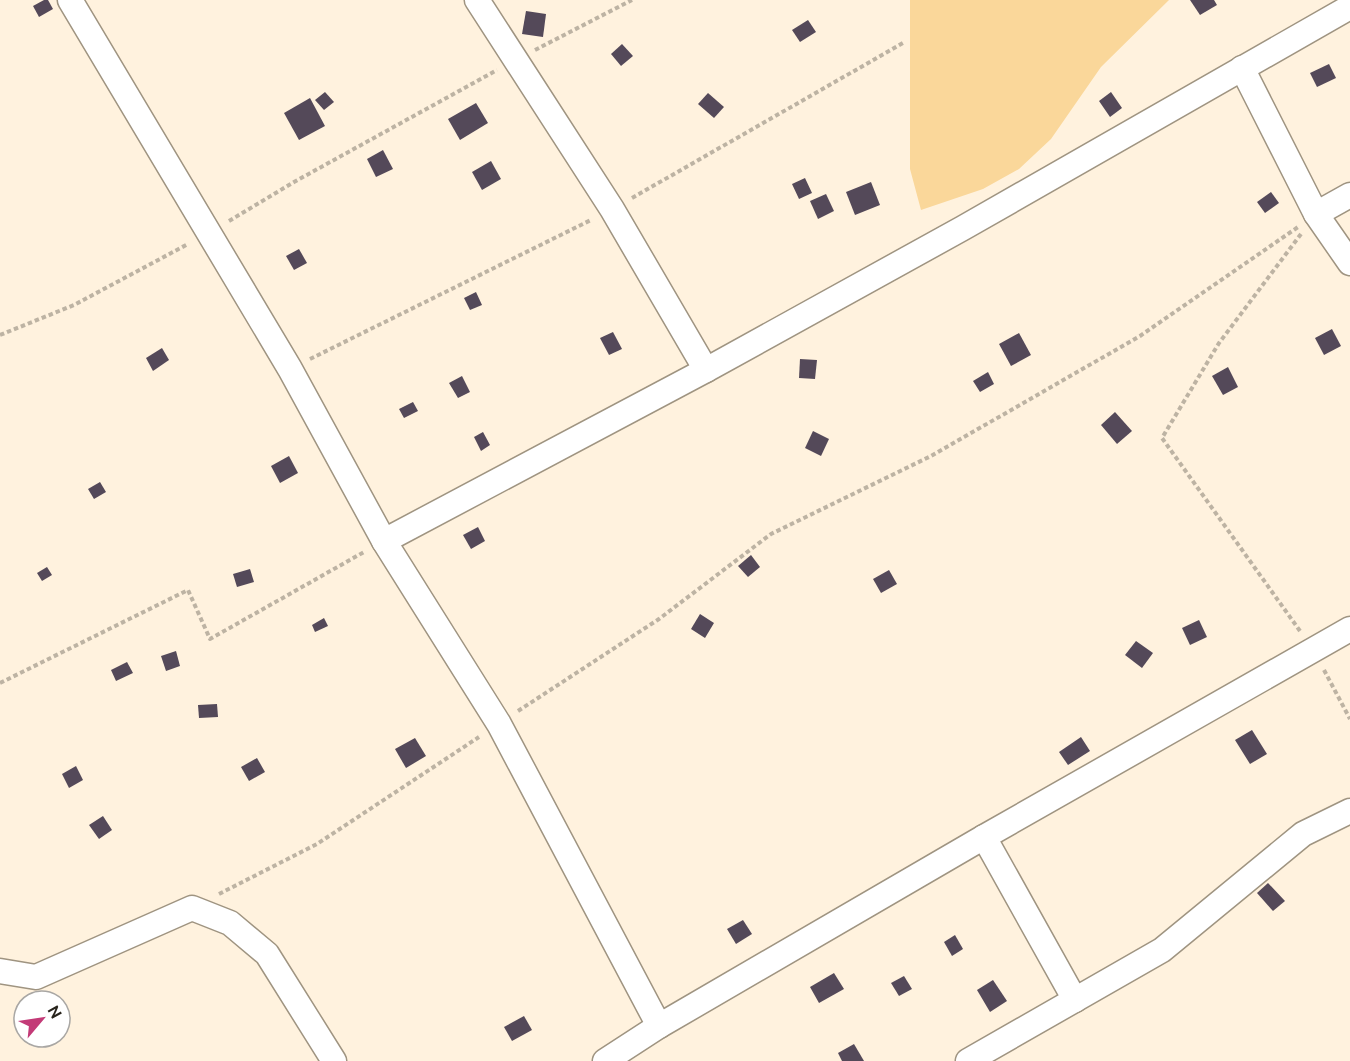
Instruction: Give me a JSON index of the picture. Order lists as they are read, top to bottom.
{
  "north": "top right"
}
